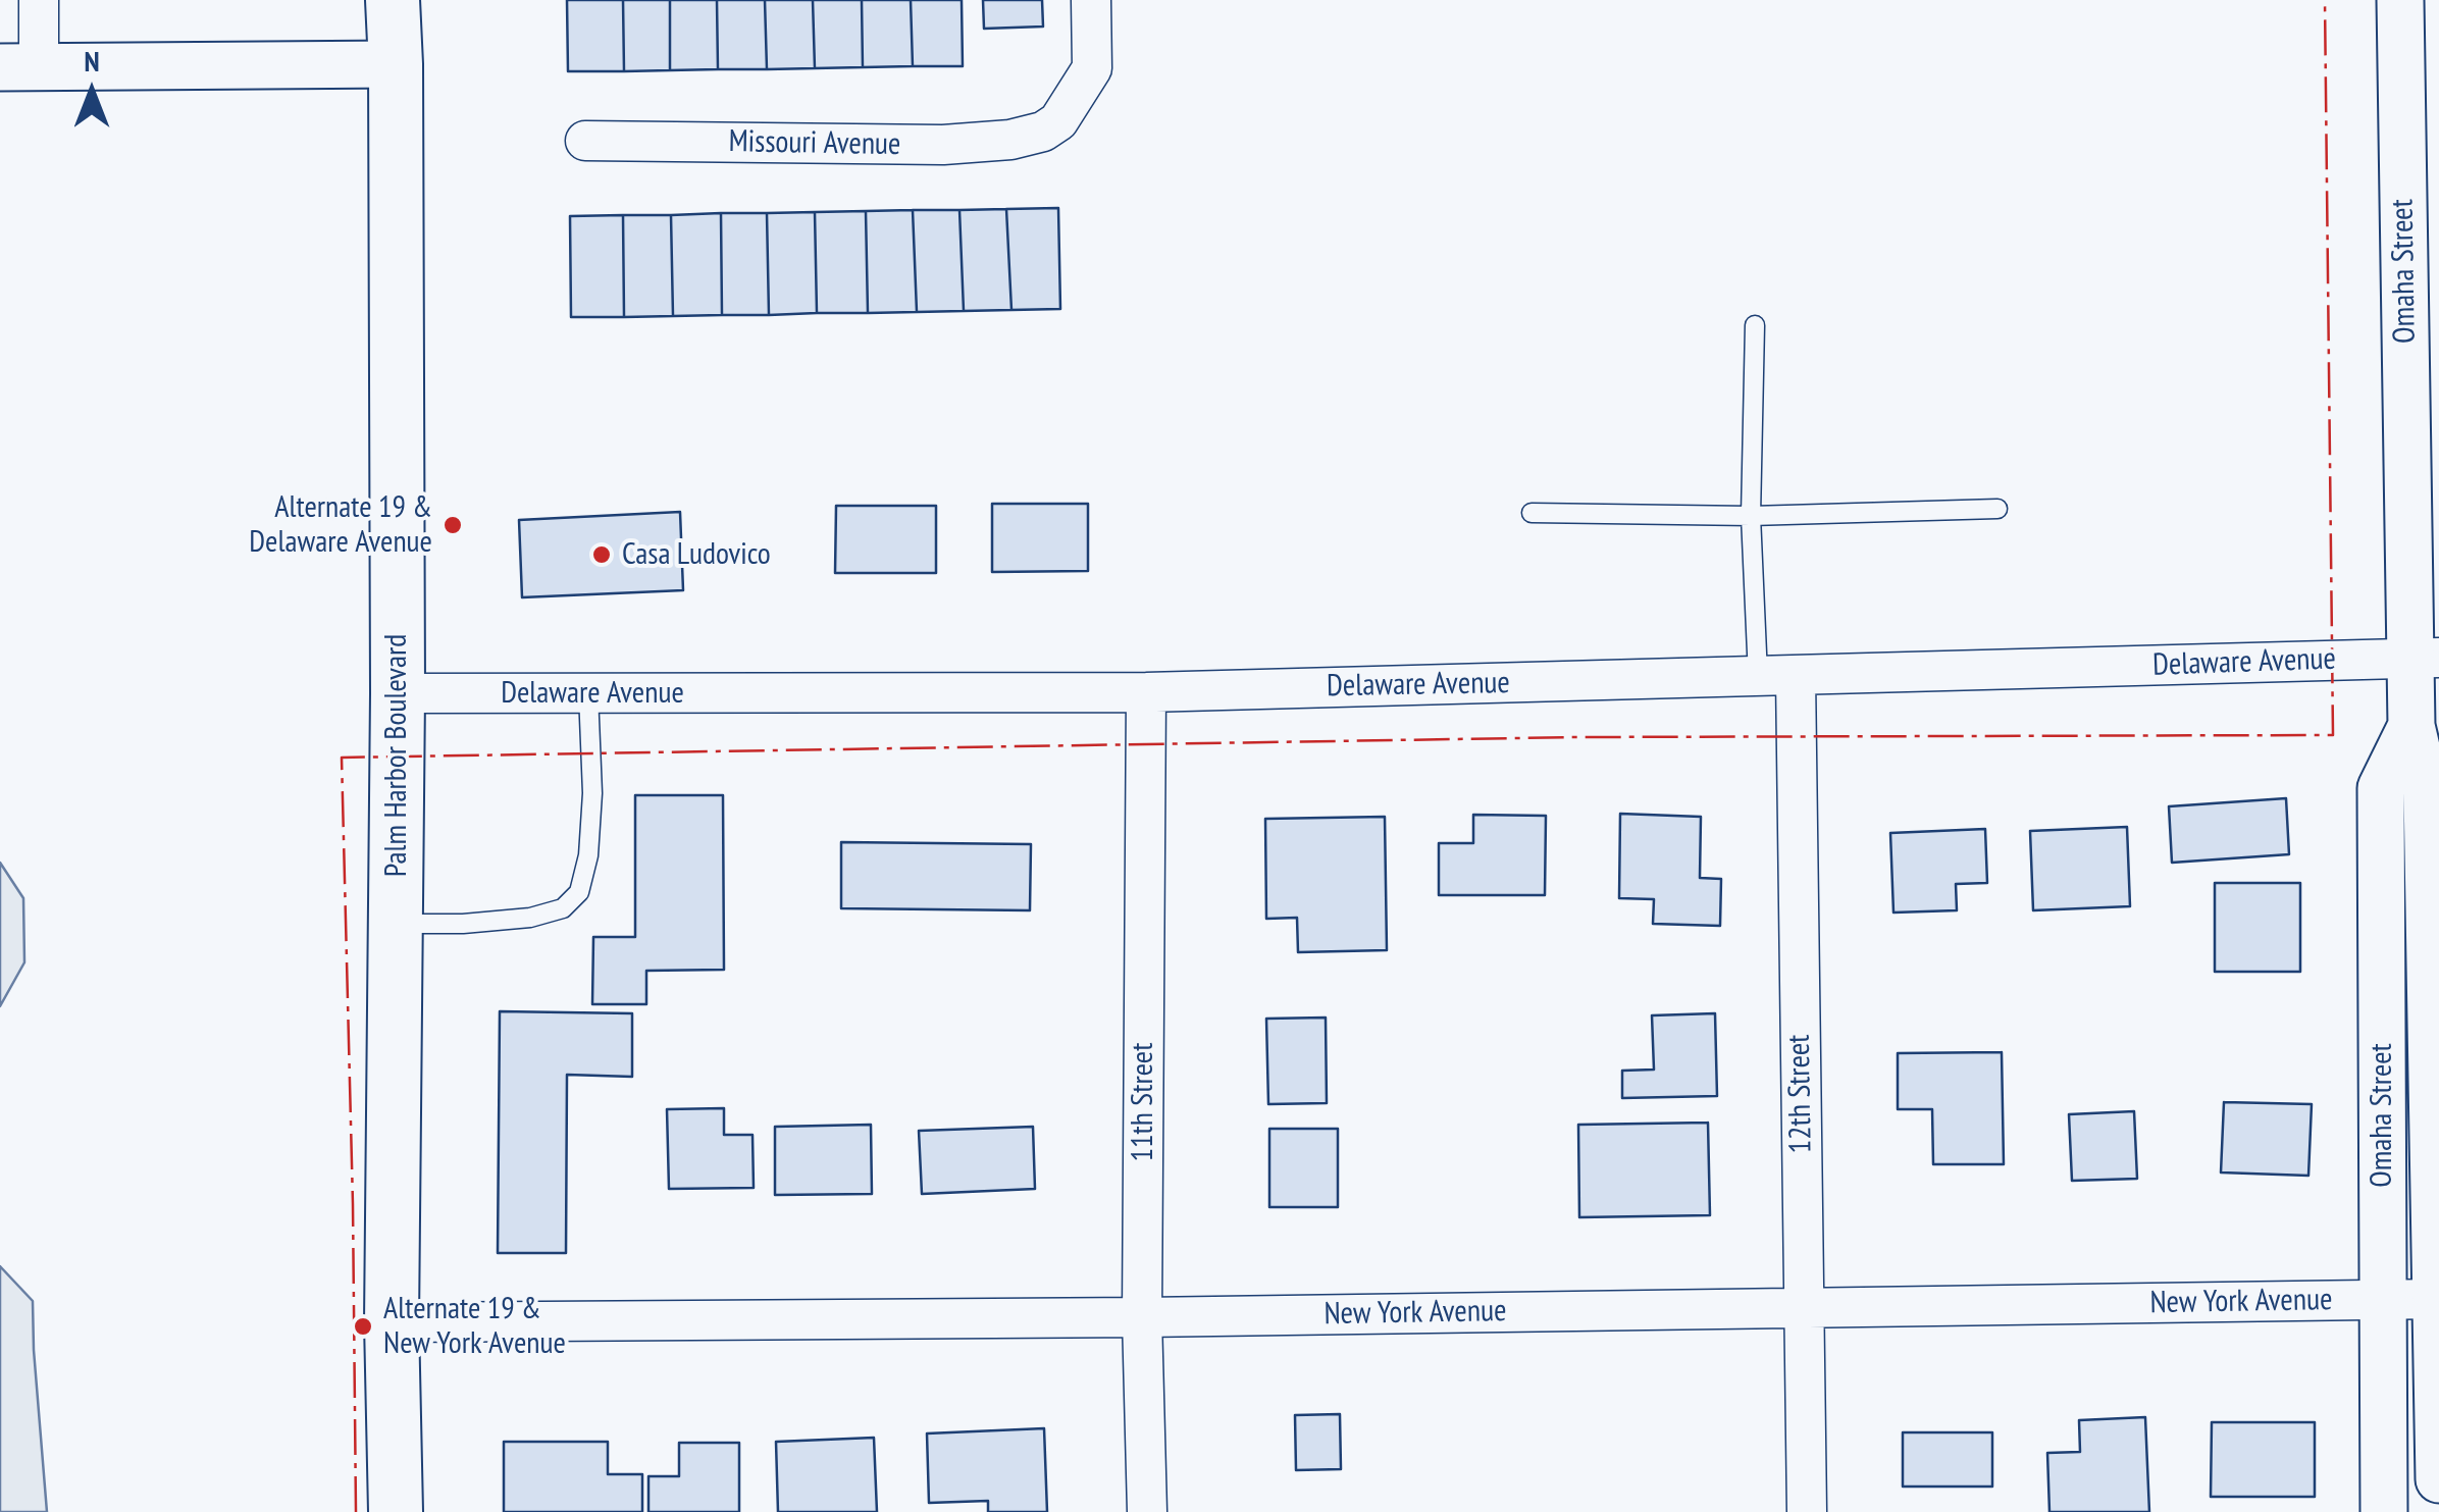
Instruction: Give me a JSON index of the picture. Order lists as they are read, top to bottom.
{
  "streets": {
    "main road": ["Palm Harbor Boulevard"],
    "street": [
      "Missouri Avenue",
      "Omaha Street",
      "Delaware Avenue",
      "12th Street",
      "11th Street",
      "New York Avenue"
    ]
  },
  "crossings": [
    ["Omaha Street", "Delaware Avenue"],
    ["Omaha Street", "New York Avenue"],
    ["Delaware Avenue", "Palm Harbor Boulevard"],
    ["Delaware Avenue", "12th Street"],
    ["Delaware Avenue", "11th Street"],
    ["Palm Harbor Boulevard", "New York Avenue"],
    ["12th Street", "New York Avenue"],
    ["11th Street", "New York Avenue"]
  ],
  "places": ["Alternate 19 & Delaware Avenue", "Casa Ludovico", "Alternate 19 & New York Avenue"],
  "north": "top"
}
